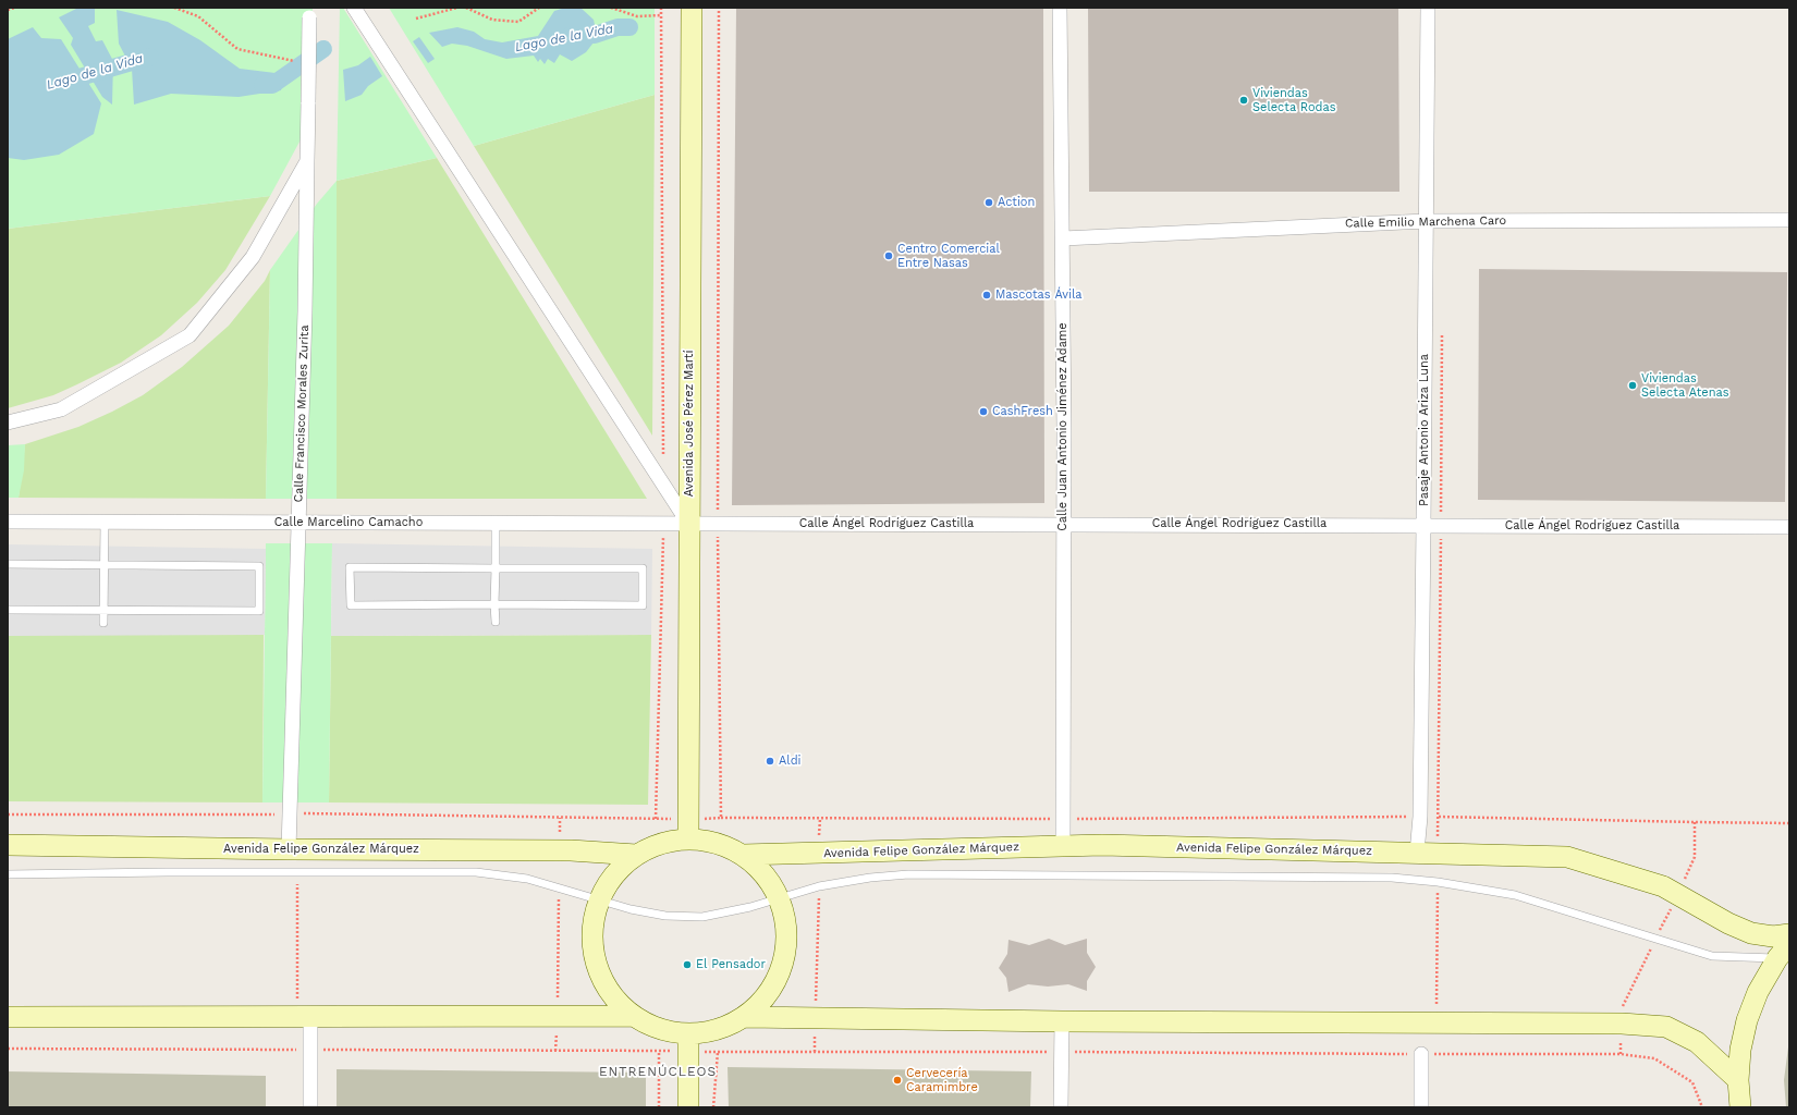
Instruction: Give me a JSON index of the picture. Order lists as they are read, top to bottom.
{
  "streets": {
    "main road": ["Avenida José Pérez Martí", "Avenida Felipe González Márquez"],
    "street": [
      "Calle Emilio Marchena Caro",
      "Calle Francisco Morales Zurita",
      "Calle Juan Antonio Jiménez Adame",
      "Pasaje Antonio Ariza Luna",
      "Calle Marcelino Camacho",
      "Calle Ángel Rodríguez Castilla"
    ]
  },
  "crossings": [
    ["Calle Emilio Marchena Caro", "Calle Juan Antonio Jiménez Adame"],
    ["Calle Emilio Marchena Caro", "Pasaje Antonio Ariza Luna"],
    ["Calle Francisco Morales Zurita", "Calle Marcelino Camacho"],
    ["Calle Francisco Morales Zurita", "Avenida Felipe González Márquez"],
    ["Avenida José Pérez Martí", "Calle Marcelino Camacho"],
    ["Avenida José Pérez Martí", "Calle Ángel Rodríguez Castilla"],
    ["Calle Juan Antonio Jiménez Adame", "Calle Ángel Rodríguez Castilla"],
    ["Calle Juan Antonio Jiménez Adame", "Avenida Felipe González Márquez"],
    ["Pasaje Antonio Ariza Luna", "Calle Ángel Rodríguez Castilla"],
    ["Pasaje Antonio Ariza Luna", "Avenida Felipe González Márquez"],
    ["Calle Marcelino Camacho", "Calle Ángel Rodríguez Castilla"]
  ],
  "districts": ["ENTRENÚCLEOS"],
  "water": ["Lago de la Vida"],
  "places": [
    "Viviendas Selecta Rodas",
    "Action",
    "Centro Comercial Entre Nasas",
    "Mascotas Ávila",
    "Viviendas Selecta Atenas",
    "CashFresh",
    "Aldi",
    "El Pensador",
    "Cervecería Caramimbre"
  ]
}
